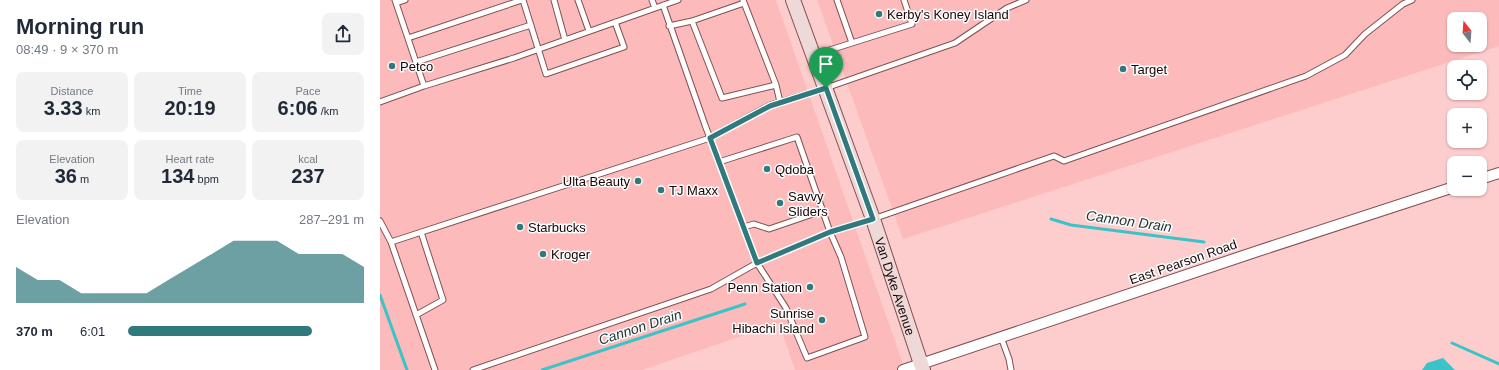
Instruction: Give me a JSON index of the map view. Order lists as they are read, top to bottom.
{
  "streets": {
    "main road": ["Van Dyke Avenue"],
    "street": ["East Pearson Road"]
  },
  "crossings": [
    ["East Pearson Road", "Van Dyke Avenue"]
  ],
  "water": ["Cannon Drain"],
  "places": [
    "Kerby's Koney Island",
    "Petco",
    "Target",
    "Qdoba",
    "Ulta Beauty",
    "TJ Maxx",
    "Savvy Sliders",
    "Starbucks",
    "Kroger",
    "Penn Station",
    "Sunrise Hibachi Island"
  ],
  "north": "top",
  "page": {
    "heading": ["Morning run", "08:49 · 9 × 370 m"],
    "map_buttons": ["+", "−"],
    "stats": [
      ["Distance", "3.33 km"],
      ["Time", "20:19"],
      ["Pace", "6:06 /km"],
      ["Elevation", "36 m"],
      ["Heart rate", "134 bpm"],
      ["kcal", "237"]
    ],
    "chart": ["Elevation", "287–291 m"],
    "list": [
      {
        "name": "370 m",
        "note": "6:01"
      }
    ]
  }
}
